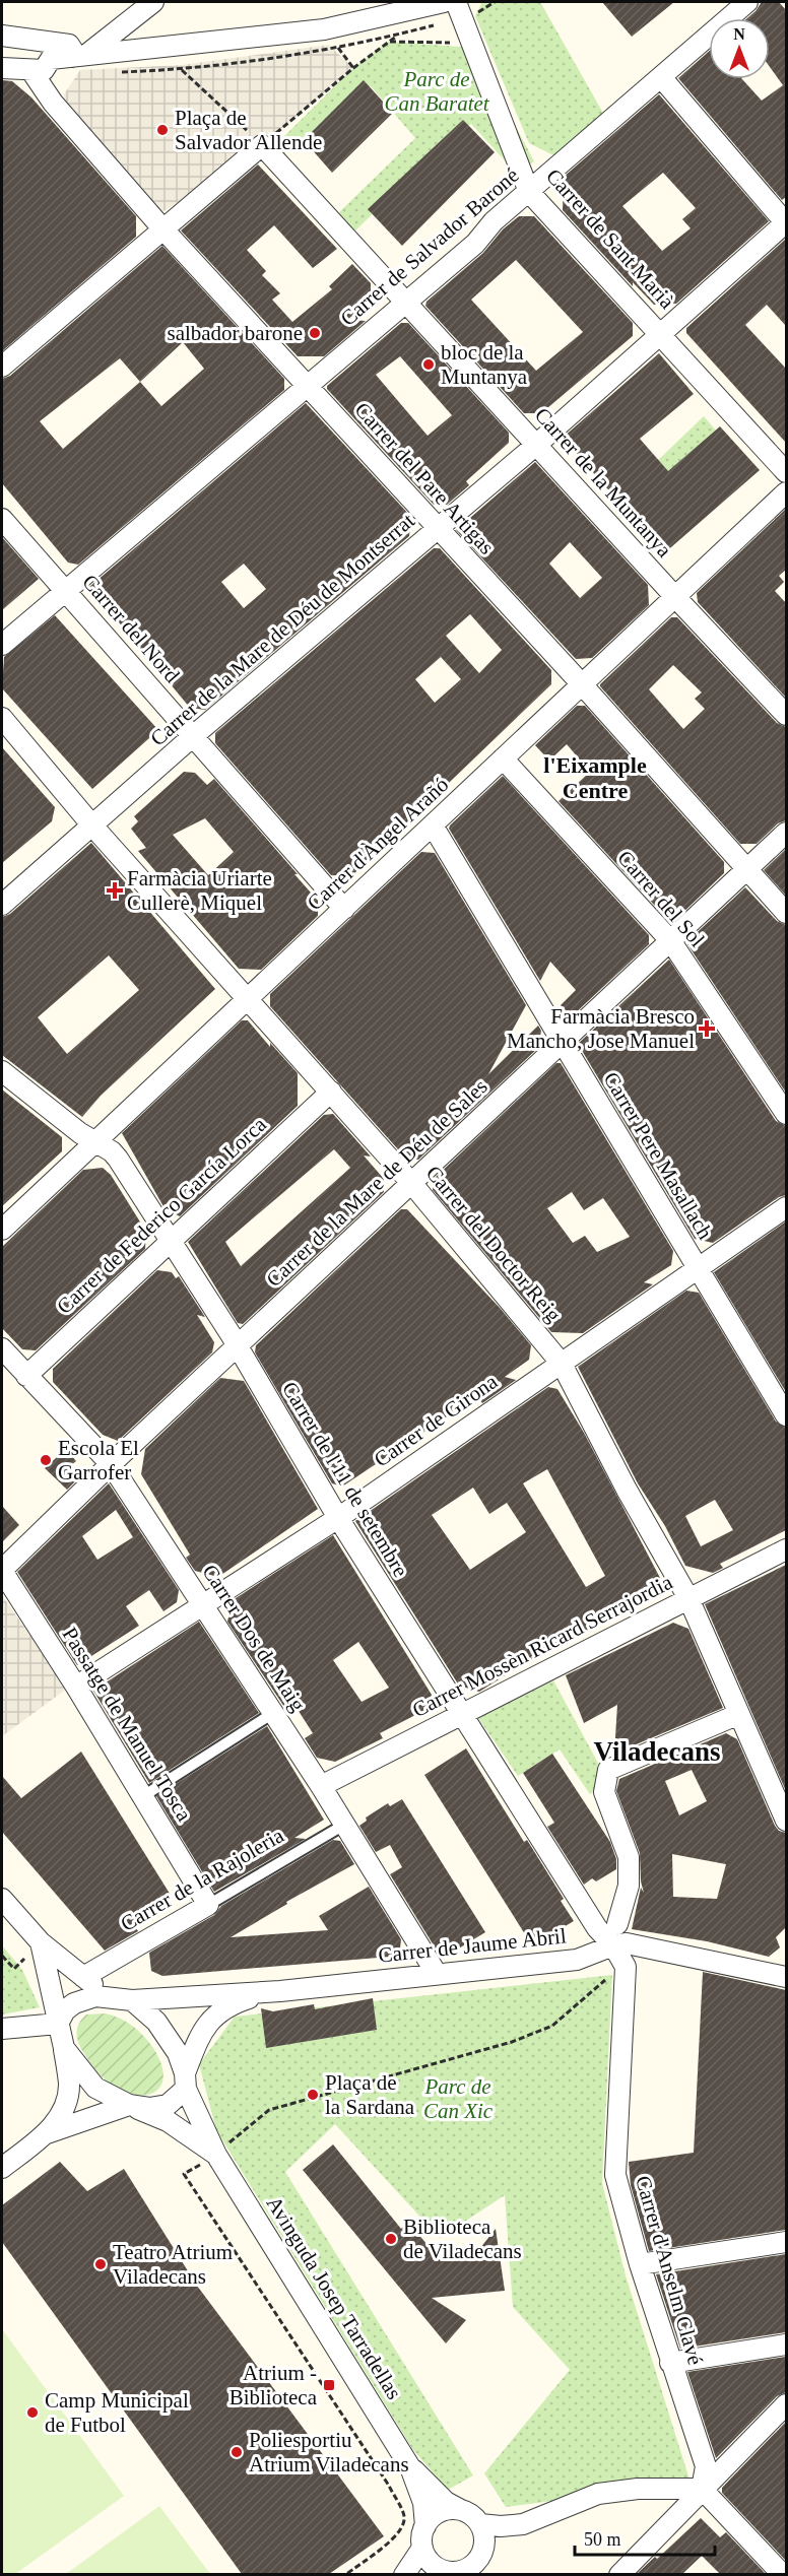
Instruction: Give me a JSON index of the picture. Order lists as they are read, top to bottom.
{
  "streets": {
    "street": [
      "Carrer de Sant Marià",
      "Carrer de Salvador Baroné",
      "Carrer del Pare Artigas",
      "Carrer de la Muntanya",
      "Carrer del Nord",
      "Carrer de la Mare de Déu de Montserrat",
      "Carrer d'Àngel Arañó",
      "Carrer del Sol",
      "Carrer Pere Masallach",
      "Carrer de la Mare de Déu de Sales",
      "Carrer de Federico García Lorca",
      "Carrer del Doctor Reig",
      "Carrer de Girona",
      "Carrer de l'11 de setembre",
      "Carrer Dos de Maig",
      "Carrer Mossèn Ricard Serrajordia",
      "Passatge de Manuel Tosca",
      "Carrer de la Rajoleria",
      "Carrer de Jaume Abril",
      "Carrer d'Anselm Clavé",
      "Avinguda Josep Tarradellas"
    ]
  },
  "crossings": [
    ["Carrer de Sant Marià", "Carrer de Salvador Baroné"],
    ["Carrer de Sant Marià", "Carrer de la Mare de Déu de Montserrat"],
    ["Carrer de Salvador Baroné", "Carrer del Pare Artigas"],
    ["Carrer de Salvador Baroné", "Carrer de la Muntanya"],
    ["Carrer de Salvador Baroné", "Carrer del Nord"],
    ["Carrer del Pare Artigas", "Carrer de la Mare de Déu de Montserrat"],
    ["Carrer del Pare Artigas", "Carrer d'Àngel Arañó"],
    ["Carrer del Pare Artigas", "Carrer de la Mare de Déu de Sales"],
    ["Carrer de la Muntanya", "Carrer de la Mare de Déu de Montserrat"],
    ["Carrer de la Muntanya", "Carrer d'Àngel Arañó"],
    ["Carrer del Nord", "Carrer de la Mare de Déu de Montserrat"],
    ["Carrer del Nord", "Carrer d'Àngel Arañó"],
    ["Carrer de la Mare de Déu de Montserrat", "Carrer del Doctor Reig"],
    ["Carrer d'Àngel Arañó", "Carrer del Sol"],
    ["Carrer d'Àngel Arañó", "Carrer Pere Masallach"],
    ["Carrer d'Àngel Arañó", "Carrer del Doctor Reig"],
    ["Carrer d'Àngel Arañó", "Carrer de l'11 de setembre"],
    ["Carrer del Sol", "Carrer de la Mare de Déu de Sales"],
    ["Carrer Pere Masallach", "Carrer de la Mare de Déu de Sales"],
    ["Carrer Pere Masallach", "Carrer de Girona"],
    ["Carrer de la Mare de Déu de Sales", "Carrer del Doctor Reig"],
    ["Carrer de la Mare de Déu de Sales", "Carrer de l'11 de setembre"],
    ["Carrer de la Mare de Déu de Sales", "Carrer Dos de Maig"],
    ["Carrer de la Mare de Déu de Sales", "Passatge de Manuel Tosca"],
    ["Carrer de Federico García Lorca", "Carrer del Doctor Reig"],
    ["Carrer de Federico García Lorca", "Carrer de l'11 de setembre"],
    ["Carrer de Federico García Lorca", "Carrer Dos de Maig"],
    ["Carrer del Doctor Reig", "Carrer de Girona"],
    ["Carrer del Doctor Reig", "Carrer Mossèn Ricard Serrajordia"],
    ["Carrer de Girona", "Carrer de l'11 de setembre"],
    ["Carrer de Girona", "Carrer Dos de Maig"],
    ["Carrer de Girona", "Passatge de Manuel Tosca"],
    ["Carrer de l'11 de setembre", "Carrer Mossèn Ricard Serrajordia"],
    ["Carrer de l'11 de setembre", "Carrer de Jaume Abril"],
    ["Carrer de l'11 de setembre", "Carrer d'Anselm Clavé"],
    ["Carrer Dos de Maig", "Carrer Mossèn Ricard Serrajordia"],
    ["Carrer Dos de Maig", "Carrer de la Rajoleria"],
    ["Carrer Dos de Maig", "Carrer de Jaume Abril"],
    ["Passatge de Manuel Tosca", "Carrer de la Rajoleria"],
    ["Carrer de Jaume Abril", "Carrer d'Anselm Clavé"],
    ["Carrer de Jaume Abril", "Avinguda Josep Tarradellas"]
  ],
  "districts": ["l'Eixample Centre", "Viladecans"],
  "parks": ["Parc de Can Baratet", "Parc de Can Xic"],
  "places": {
    "other": [
      "Plaça de Salvador Allende",
      "salbador barone",
      "bloc de la Muntanya",
      "Escola El Garrofer",
      "Plaça de la Sardana",
      "Biblioteca de Viladecans",
      "Teatro Atrium Viladecans",
      "Camp Municipal de Futbol",
      "Poliesportiu Atrium Viladecans"
    ],
    "health": ["Farmàcia Uriarte Cullerè, Miquel", "Farmàcia Bresco Mancho, Jose Manuel"],
    "transit": ["Atrium - Biblioteca"]
  },
  "scale_bar": "50 m",
  "north": "top"
}
